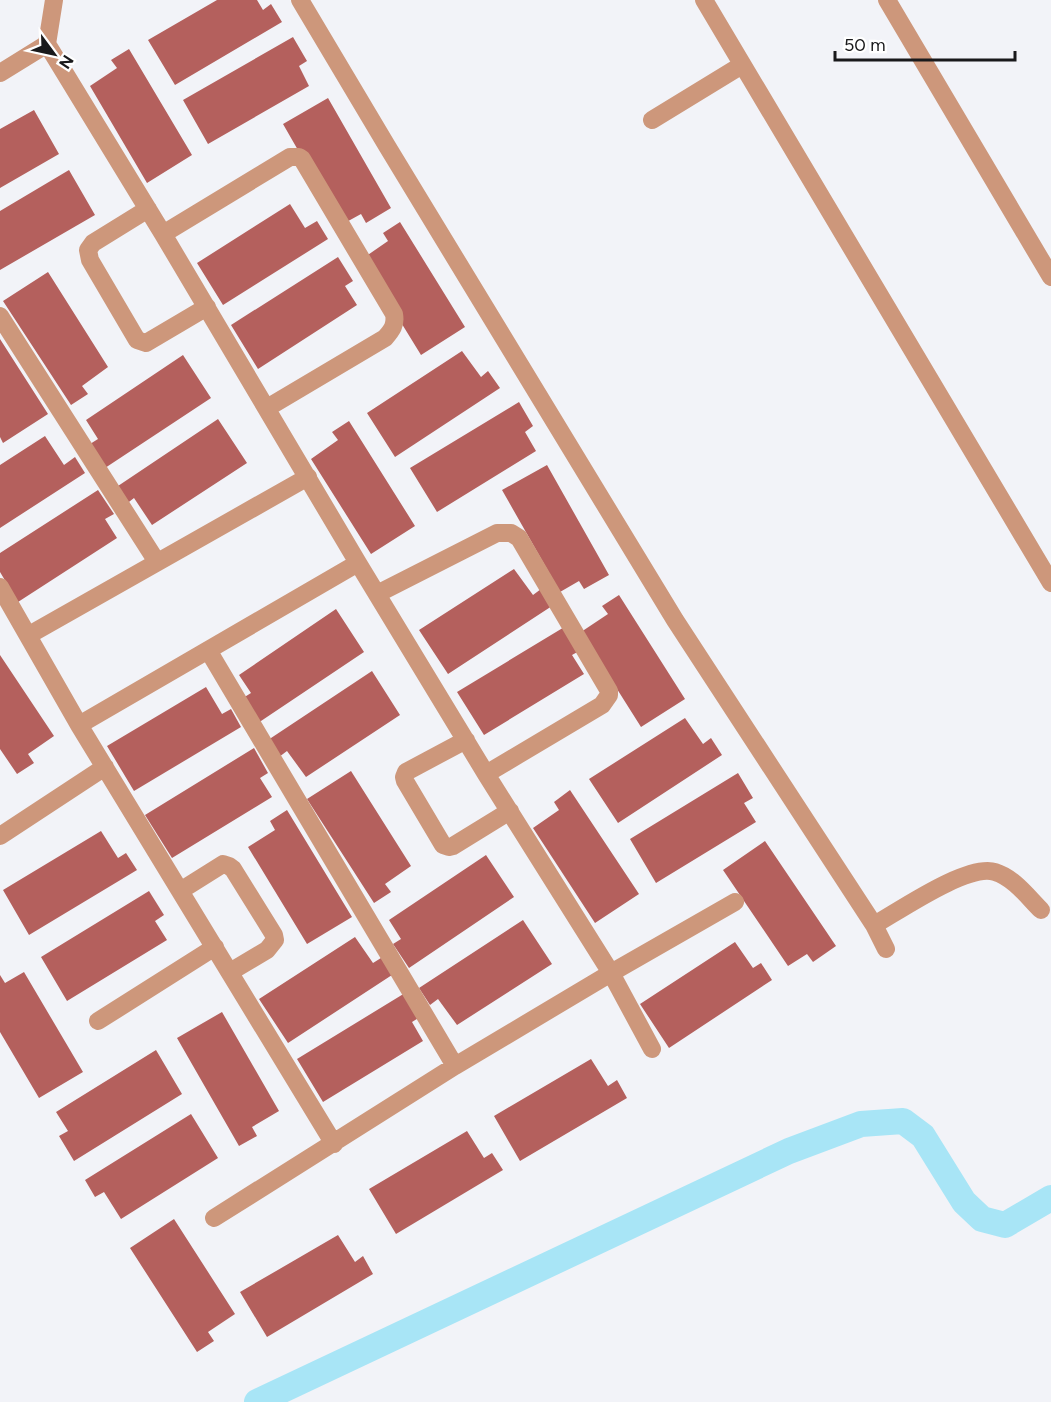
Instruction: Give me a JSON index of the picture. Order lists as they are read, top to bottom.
{
  "scale_bar": "50 m",
  "north": "bottom right"
}
